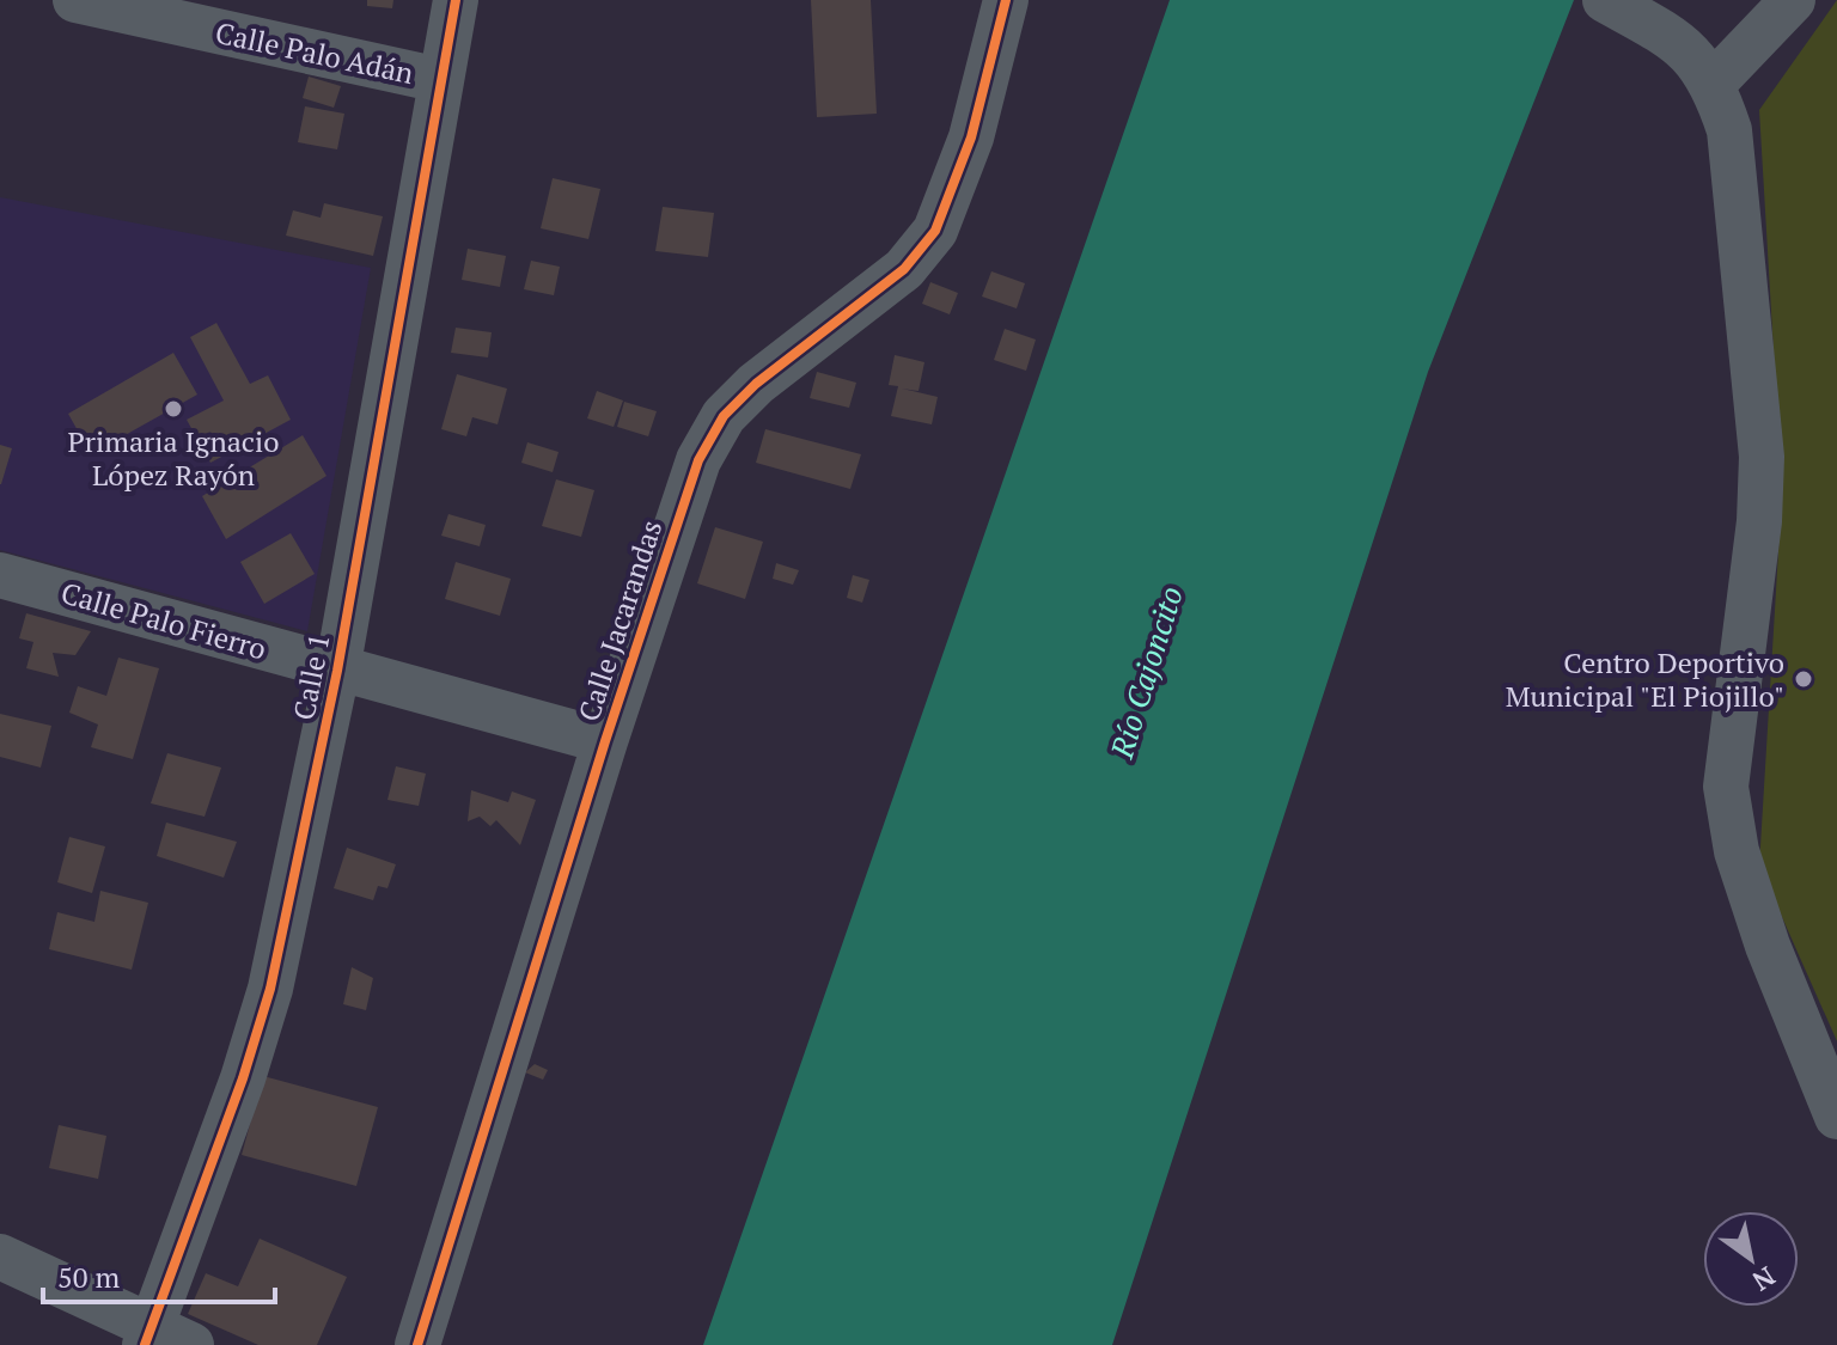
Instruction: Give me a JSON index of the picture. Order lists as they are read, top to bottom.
{
  "streets": {
    "street": [
      "Calle Palo Adán",
      "Calle Palo Fierro",
      "Calle Jacarandas",
      "Calle 1"
    ]
  },
  "crossings": [
    ["Calle Palo Adán", "Calle 1"],
    ["Calle Palo Fierro", "Calle Jacarandas"],
    ["Calle Palo Fierro", "Calle 1"]
  ],
  "water": ["Río Cajoncito"],
  "places": ["Primaria Ignacio López Rayón", "Centro Deportivo Municipal \"El Piojillo\""],
  "scale_bar": "50 m",
  "north": "bottom right"
}
